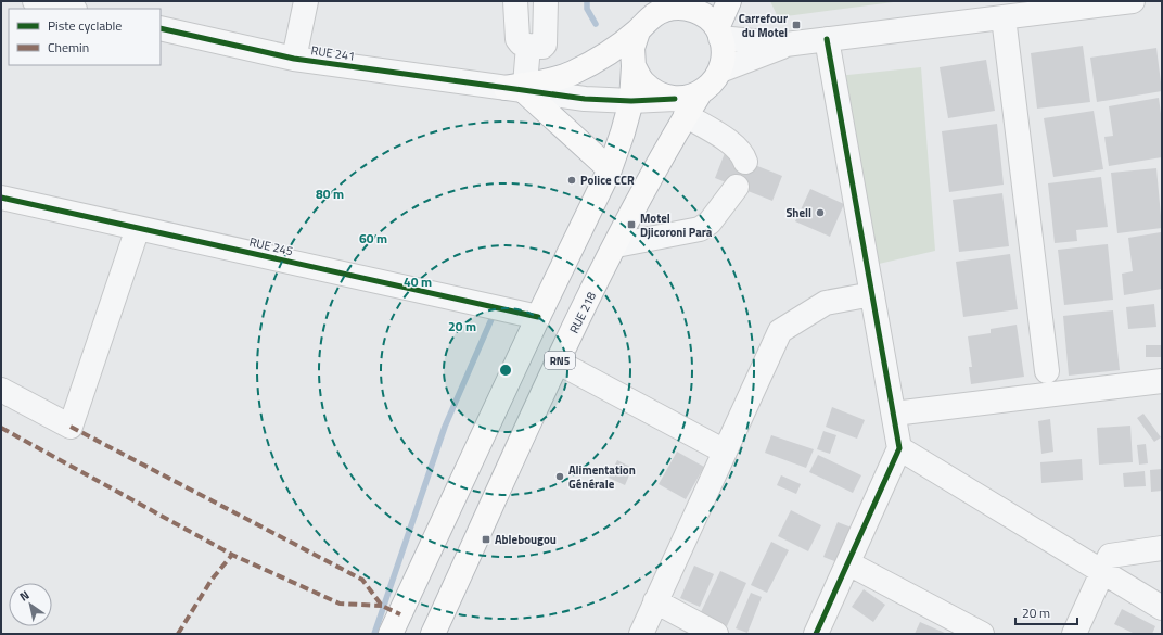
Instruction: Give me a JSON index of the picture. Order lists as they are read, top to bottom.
{
  "streets": {
    "highway": ["RUE 218", "RN5"],
    "street": ["RUE 241", "RUE 245"]
  },
  "crossings": [
    ["RUE 241", "RUE 218"]
  ],
  "places": {
    "transit": ["Carrefour du Motel", "Motel Djicoroni Para", "Ablebougou"],
    "other": ["Police CCR", "Shell", "Alimentation Générale"]
  },
  "legend": ["Piste cyclable", "Chemin"],
  "scale_bar": "20 m",
  "north": "top left",
  "rings": [
    "80 m",
    "60 m",
    "40 m",
    "20 m"
  ]
}
